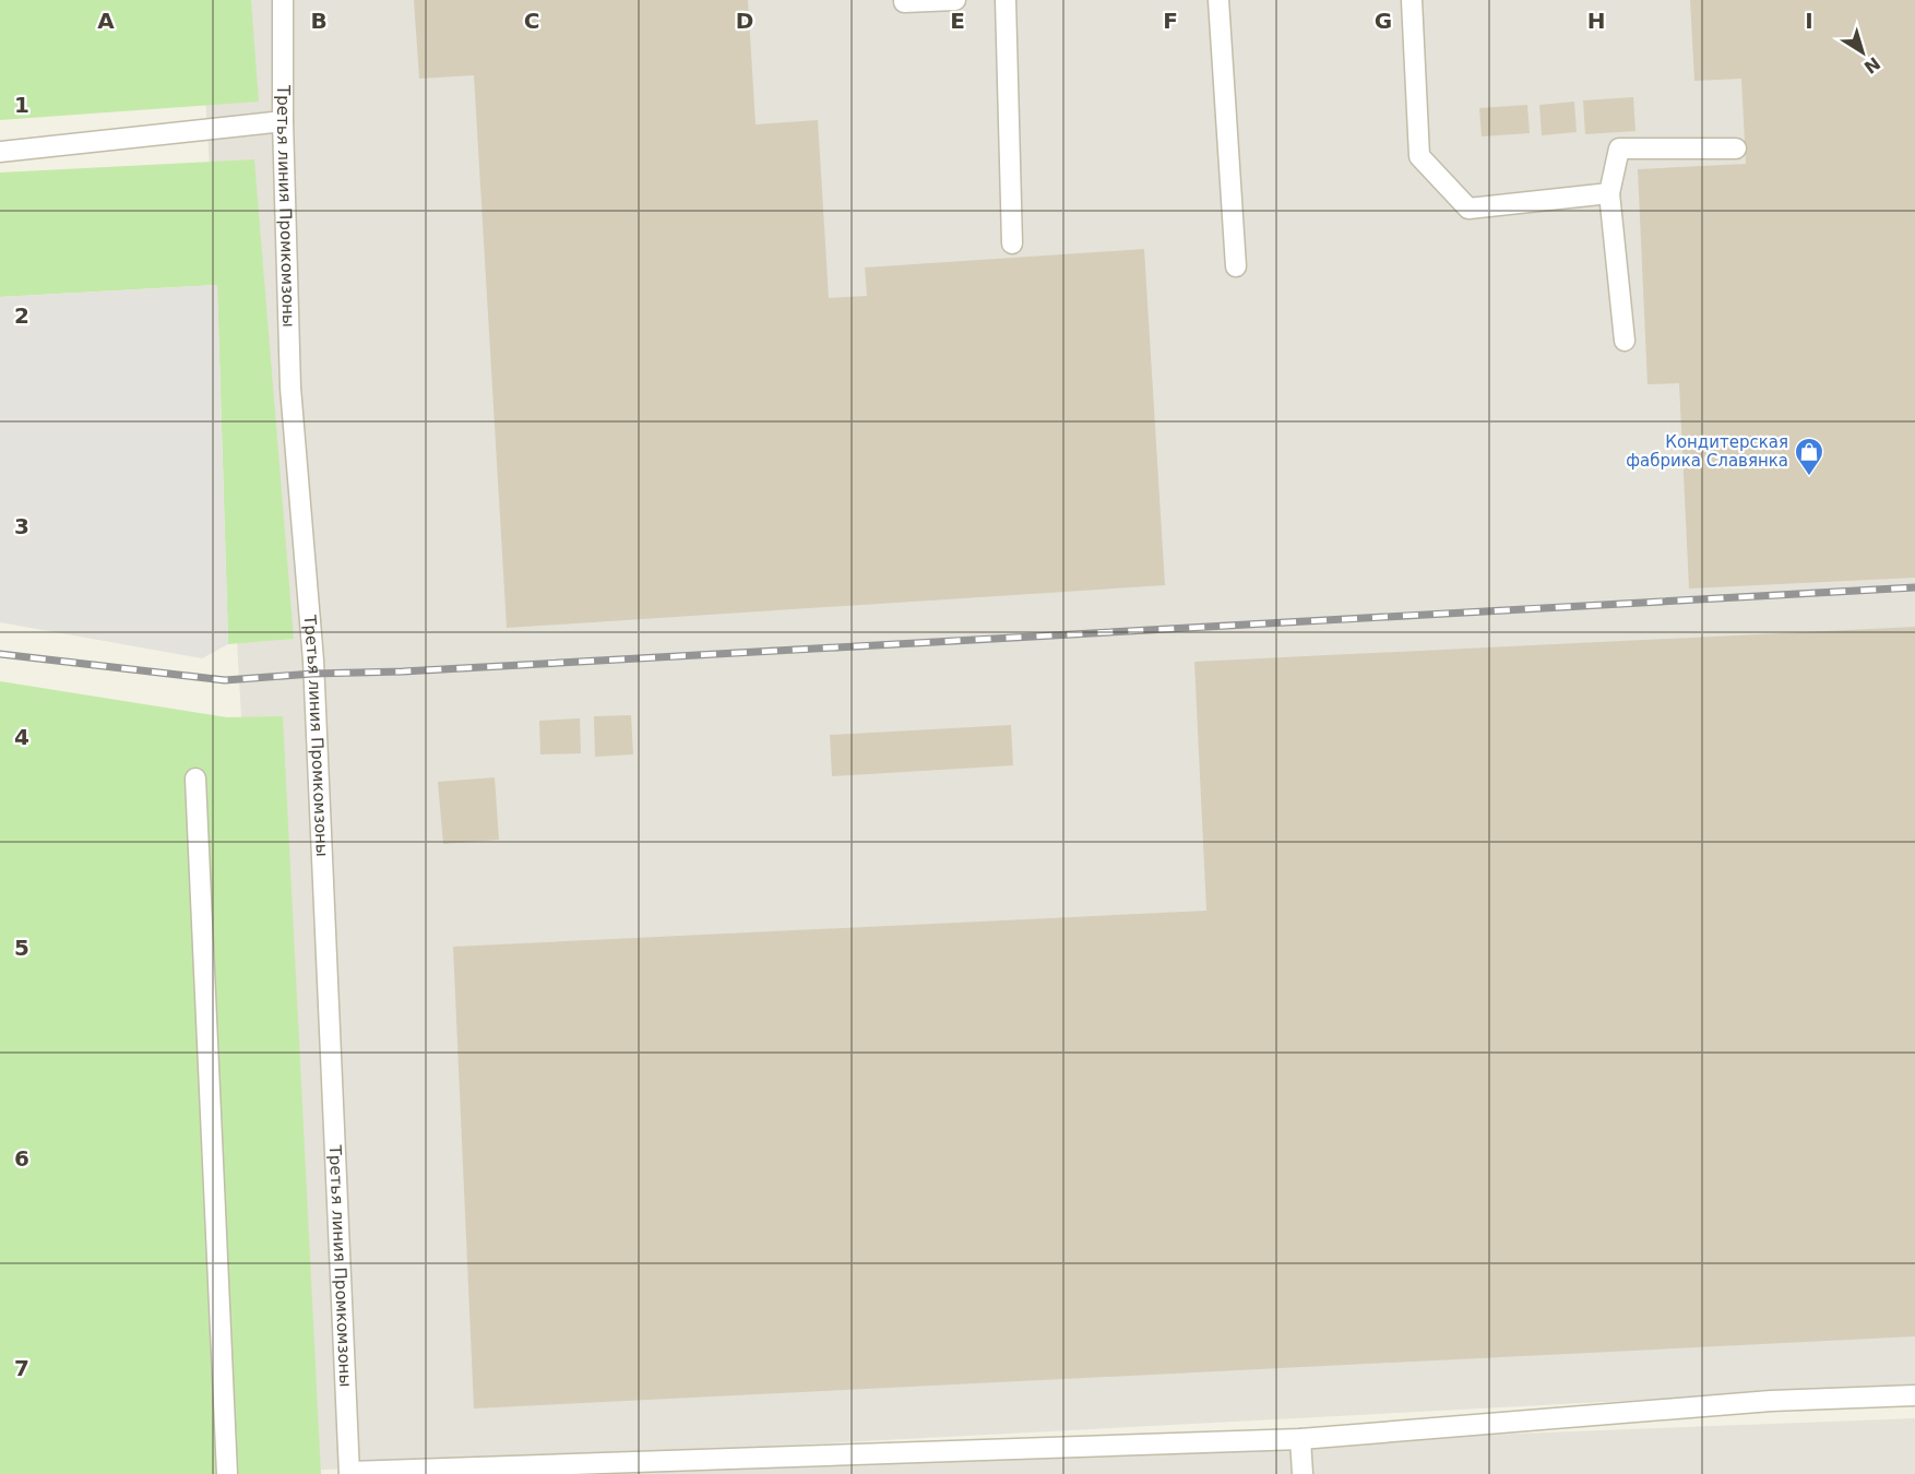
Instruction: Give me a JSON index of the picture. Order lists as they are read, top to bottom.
{
  "streets": {
    "lane": ["Третья линия Промкомзоны"]
  },
  "places": {
    "shop": ["Кондитерская фабрика Славянка"]
  },
  "north": "bottom right",
  "grid": {
    "columns": [
      "A",
      "B",
      "C",
      "D",
      "E",
      "F",
      "G",
      "H",
      "I"
    ],
    "rows": [
      "1",
      "2",
      "3",
      "4",
      "5",
      "6",
      "7"
    ]
  }
}
